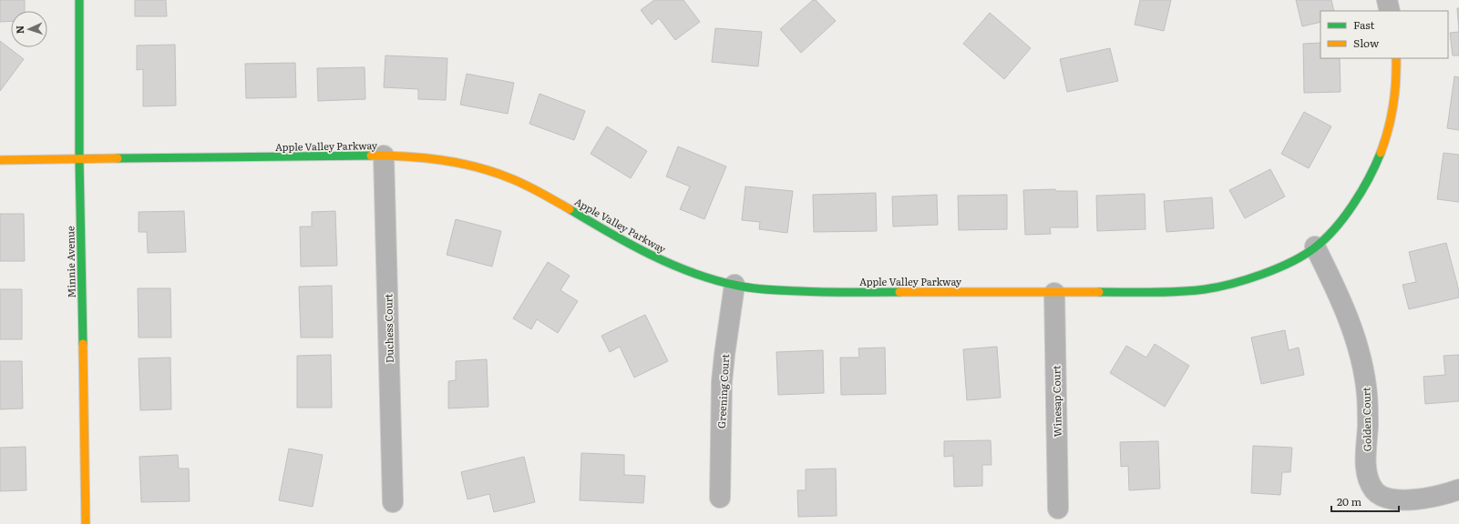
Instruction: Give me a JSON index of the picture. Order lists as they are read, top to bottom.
{
  "streets": {
    "street": [
      "Apple Valley Parkway",
      "Minnie Avenue",
      "Duchess Court",
      "Greening Court",
      "Winesap Court",
      "Golden Court"
    ]
  },
  "crossings": [
    ["Apple Valley Parkway", "Minnie Avenue"],
    ["Apple Valley Parkway", "Duchess Court"],
    ["Apple Valley Parkway", "Greening Court"],
    ["Apple Valley Parkway", "Winesap Court"],
    ["Apple Valley Parkway", "Golden Court"]
  ],
  "legend": ["Fast", "Slow"],
  "scale_bar": "20 m",
  "north": "left"
}
